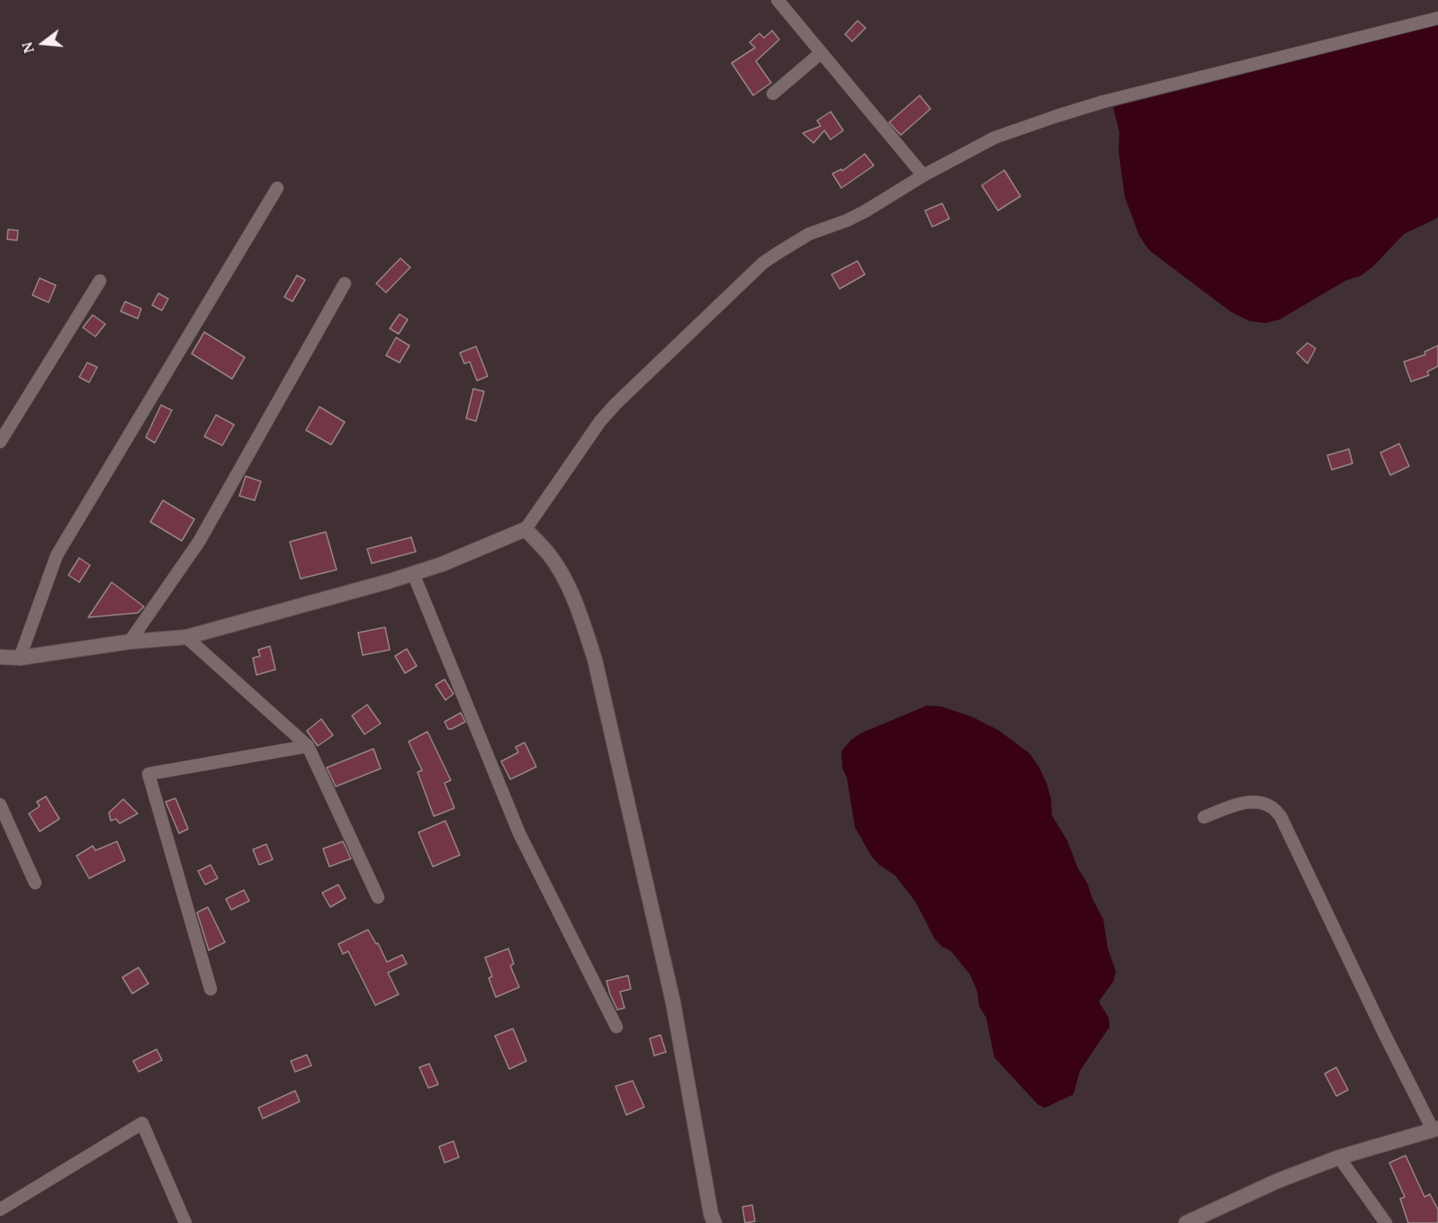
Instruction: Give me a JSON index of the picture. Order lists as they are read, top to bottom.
{
  "north": "left"
}
